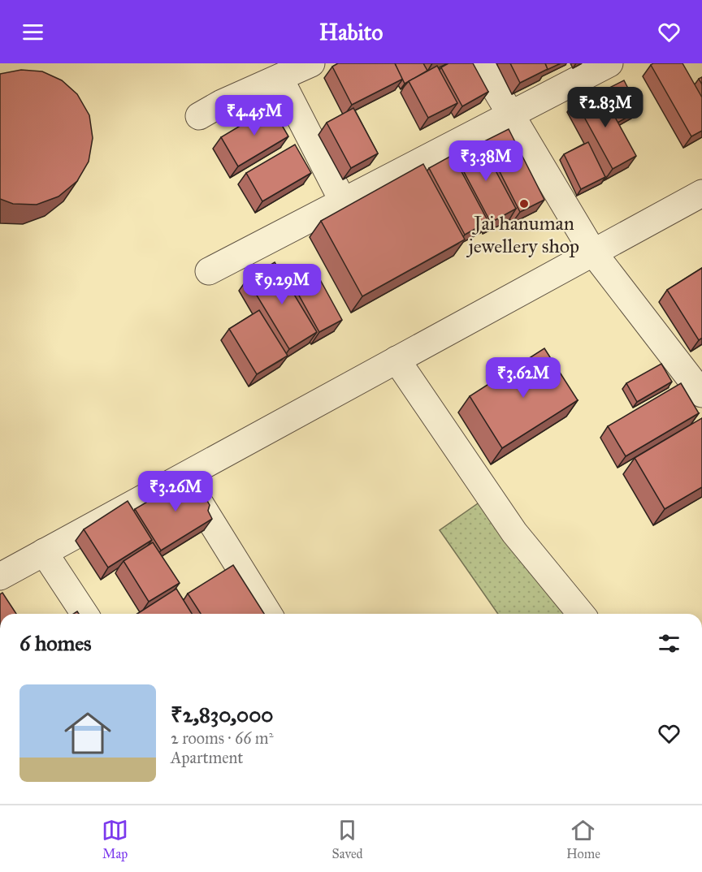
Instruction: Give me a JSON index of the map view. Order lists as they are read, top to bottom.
{
  "places": ["Jai hanuman jewellery shop"],
  "page": {
    "header": "Habito",
    "price": [
      "₹2.83M",
      "₹4.45M",
      "₹3.38M",
      "₹9.29M",
      "₹3.62M",
      "₹3.26M"
    ],
    "heading": "6 homes",
    "list": [
      {
        "name": "₹2,830,000",
        "note": "2 rooms · 66 m² · Apartment"
      }
    ],
    "tabs": ["Map", "Saved", "Home"]
  }
}
